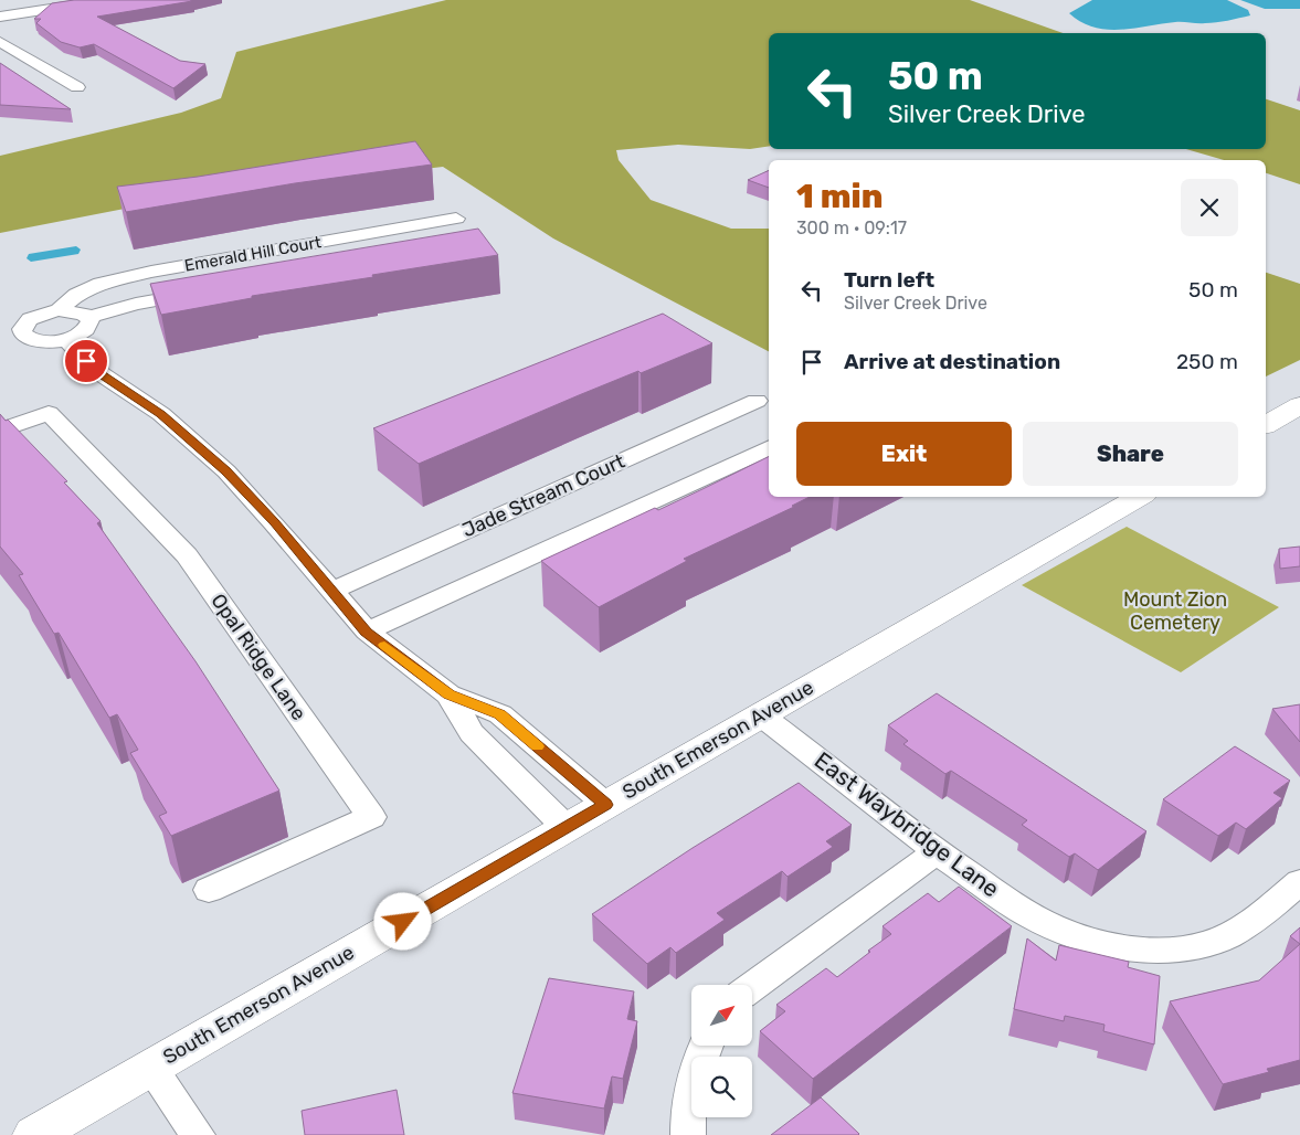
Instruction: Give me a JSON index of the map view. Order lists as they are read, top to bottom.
{
  "streets": {
    "main road": ["South Emerson Avenue"],
    "street": [
      "Emerald Hill Court",
      "Jade Stream Court",
      "Opal Ridge Lane",
      "East Waybridge Lane"
    ]
  },
  "crossings": [
    ["South Emerson Avenue", "East Waybridge Lane"]
  ],
  "parks": ["Mount Zion Cemetery"],
  "north": "top right",
  "page": {
    "turn": ["50 m", "Silver Creek Drive"],
    "heading": ["1 min", "300 m · 09:17"],
    "list": [
      {
        "name": "Turn left",
        "note": "Silver Creek Drive",
        "value": "50 m"
      },
      {
        "name": "Arrive at destination",
        "value": "250 m"
      }
    ],
    "buttons": ["Exit", "Share"]
  }
}
